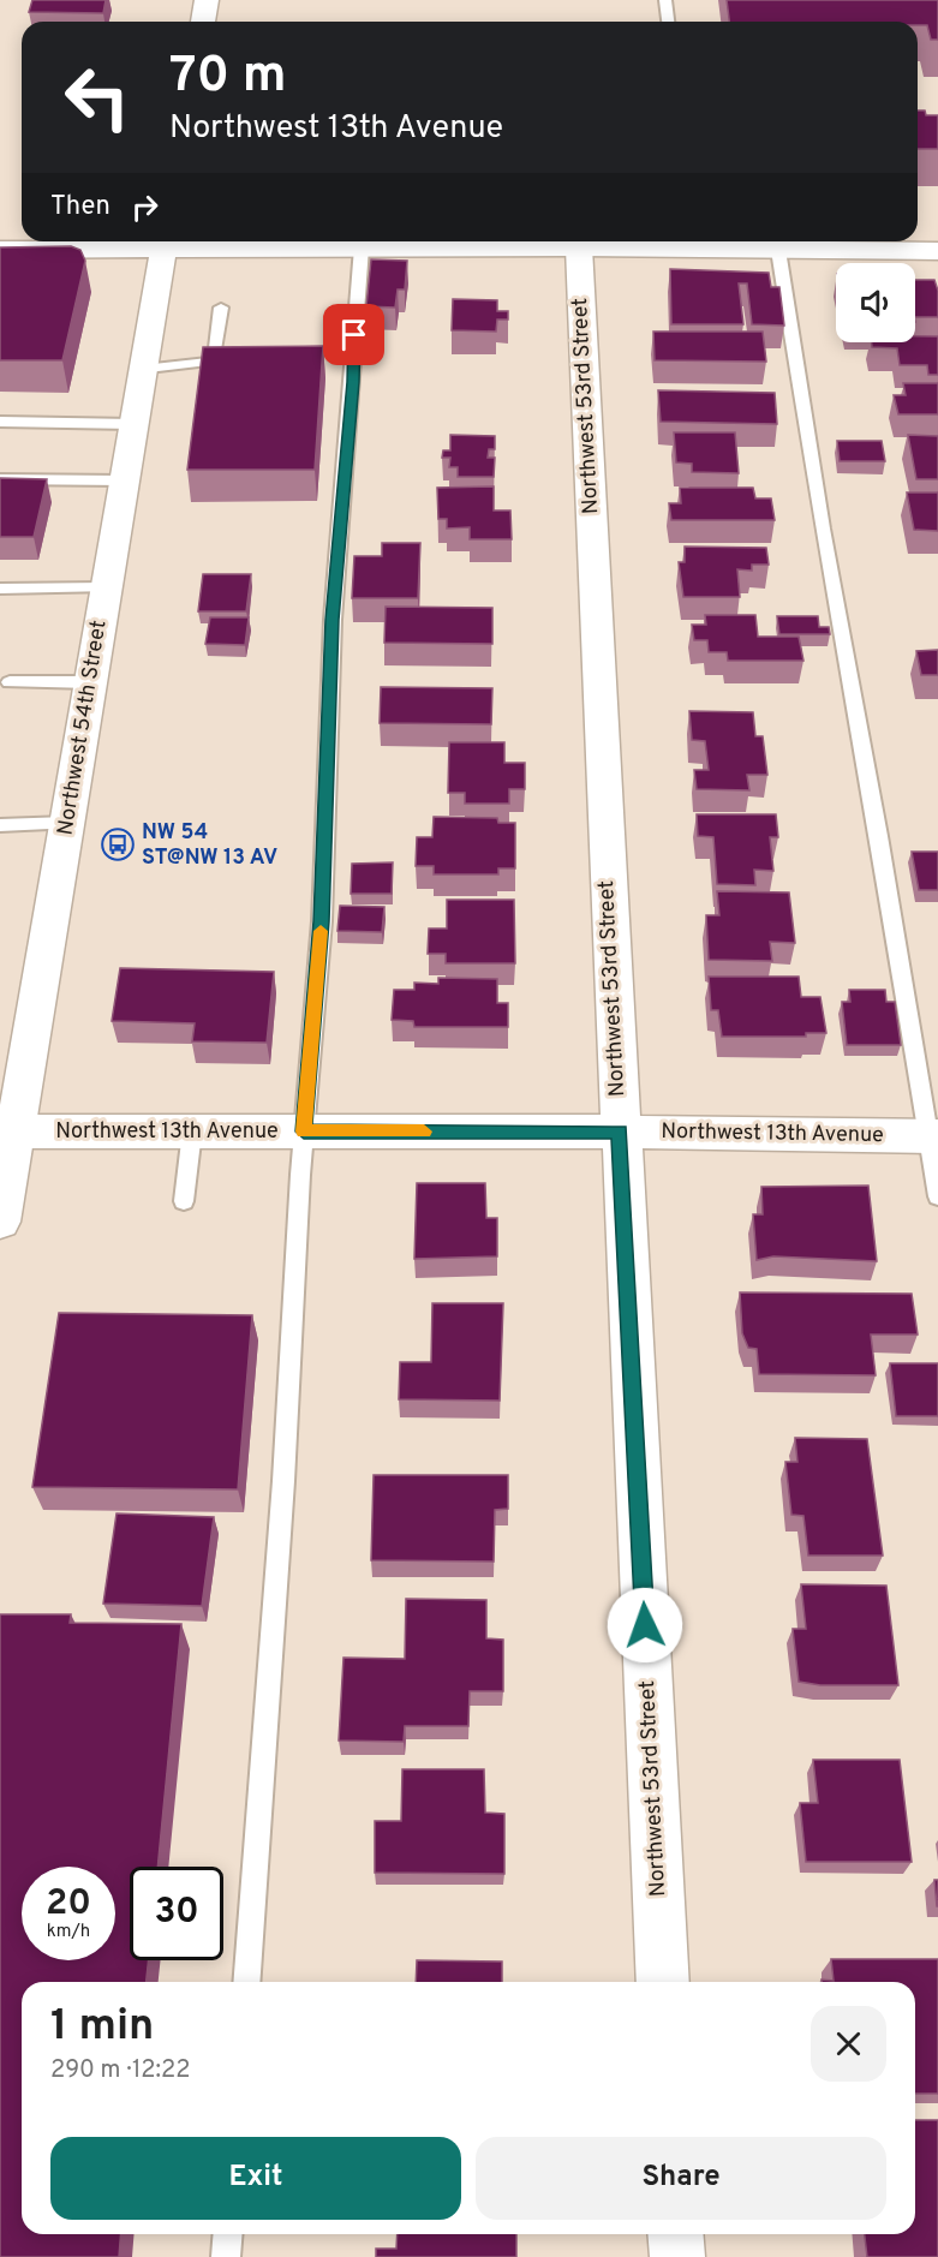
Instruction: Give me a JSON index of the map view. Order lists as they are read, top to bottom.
{
  "streets": {
    "street": ["Northwest 53rd Street", "Northwest 54th Street", "Northwest 13th Avenue"]
  },
  "crossings": [
    ["Northwest 53rd Street", "Northwest 13th Avenue"],
    ["Northwest 54th Street", "Northwest 13th Avenue"]
  ],
  "places": {
    "bus stop": ["NW 54 ST@NW 13 AV"]
  },
  "page": {
    "turn": ["70 m", "Northwest 13th Avenue"],
    "then": "Then",
    "speed": "20 km/h",
    "limit": "30",
    "heading": ["1 min", "290 m · 12:22"],
    "buttons": ["Exit", "Share"]
  }
}
